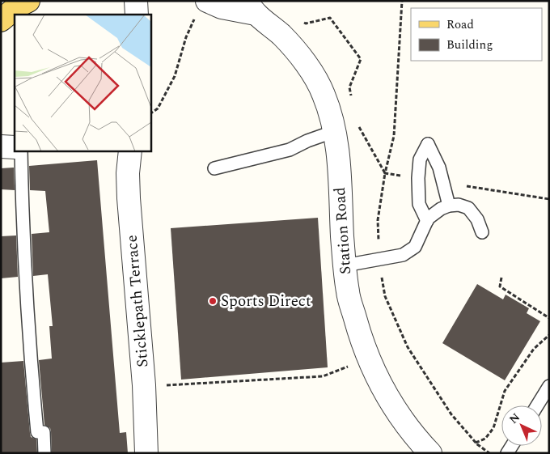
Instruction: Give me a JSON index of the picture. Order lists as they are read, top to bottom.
{
  "streets": {
    "street": ["Station Road", "Sticklepath Terrace"]
  },
  "places": ["Sports Direct"],
  "legend": ["Road", "Building"],
  "north": "top left"
}
